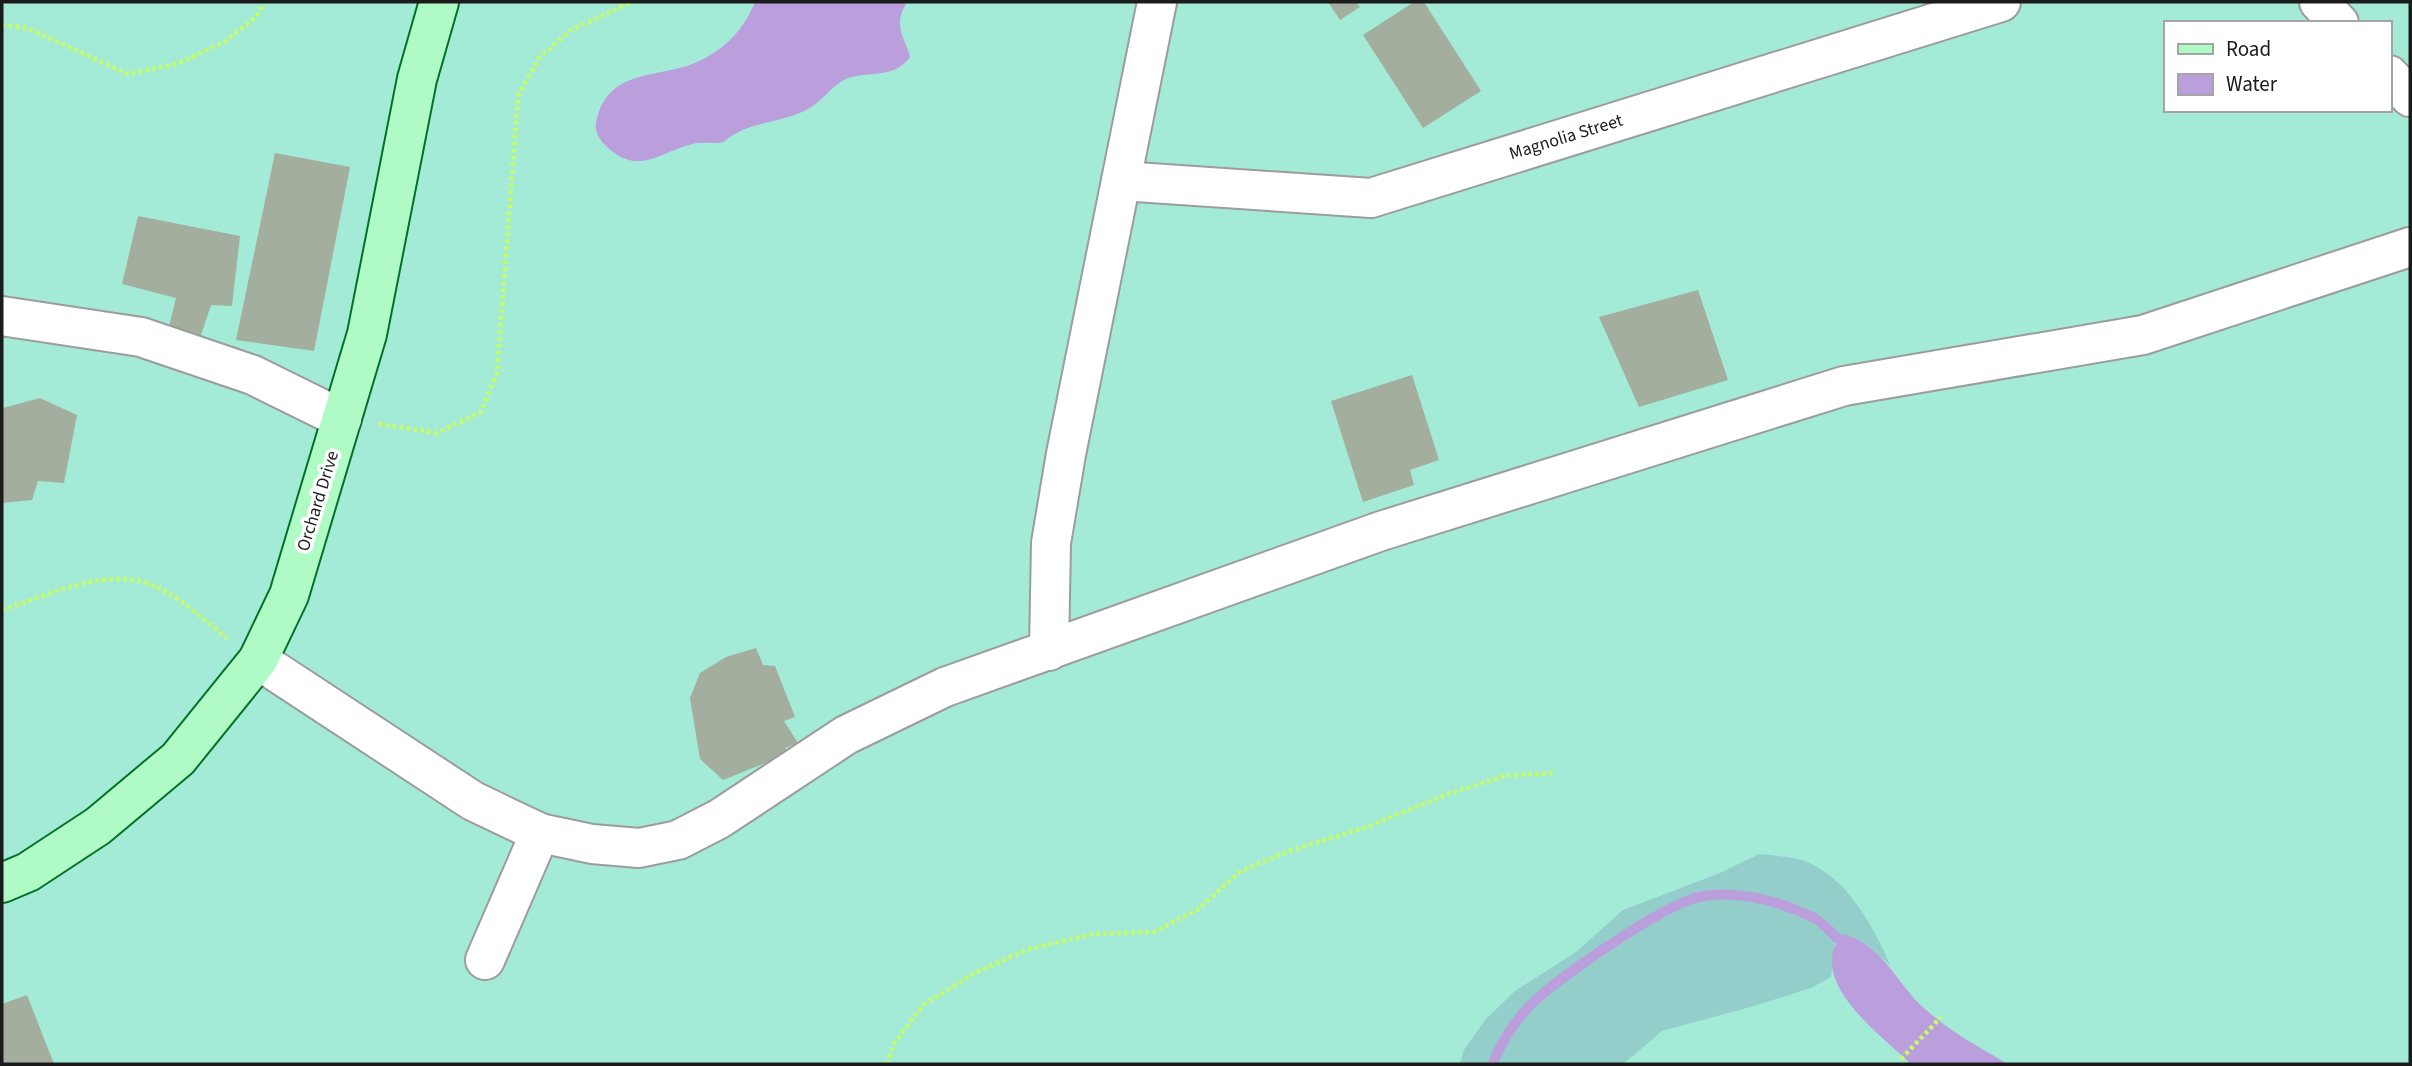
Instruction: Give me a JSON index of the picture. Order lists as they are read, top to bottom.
{
  "streets": {
    "street": ["Magnolia Street", "Orchard Drive"]
  },
  "legend": ["Road", "Water"]
}
